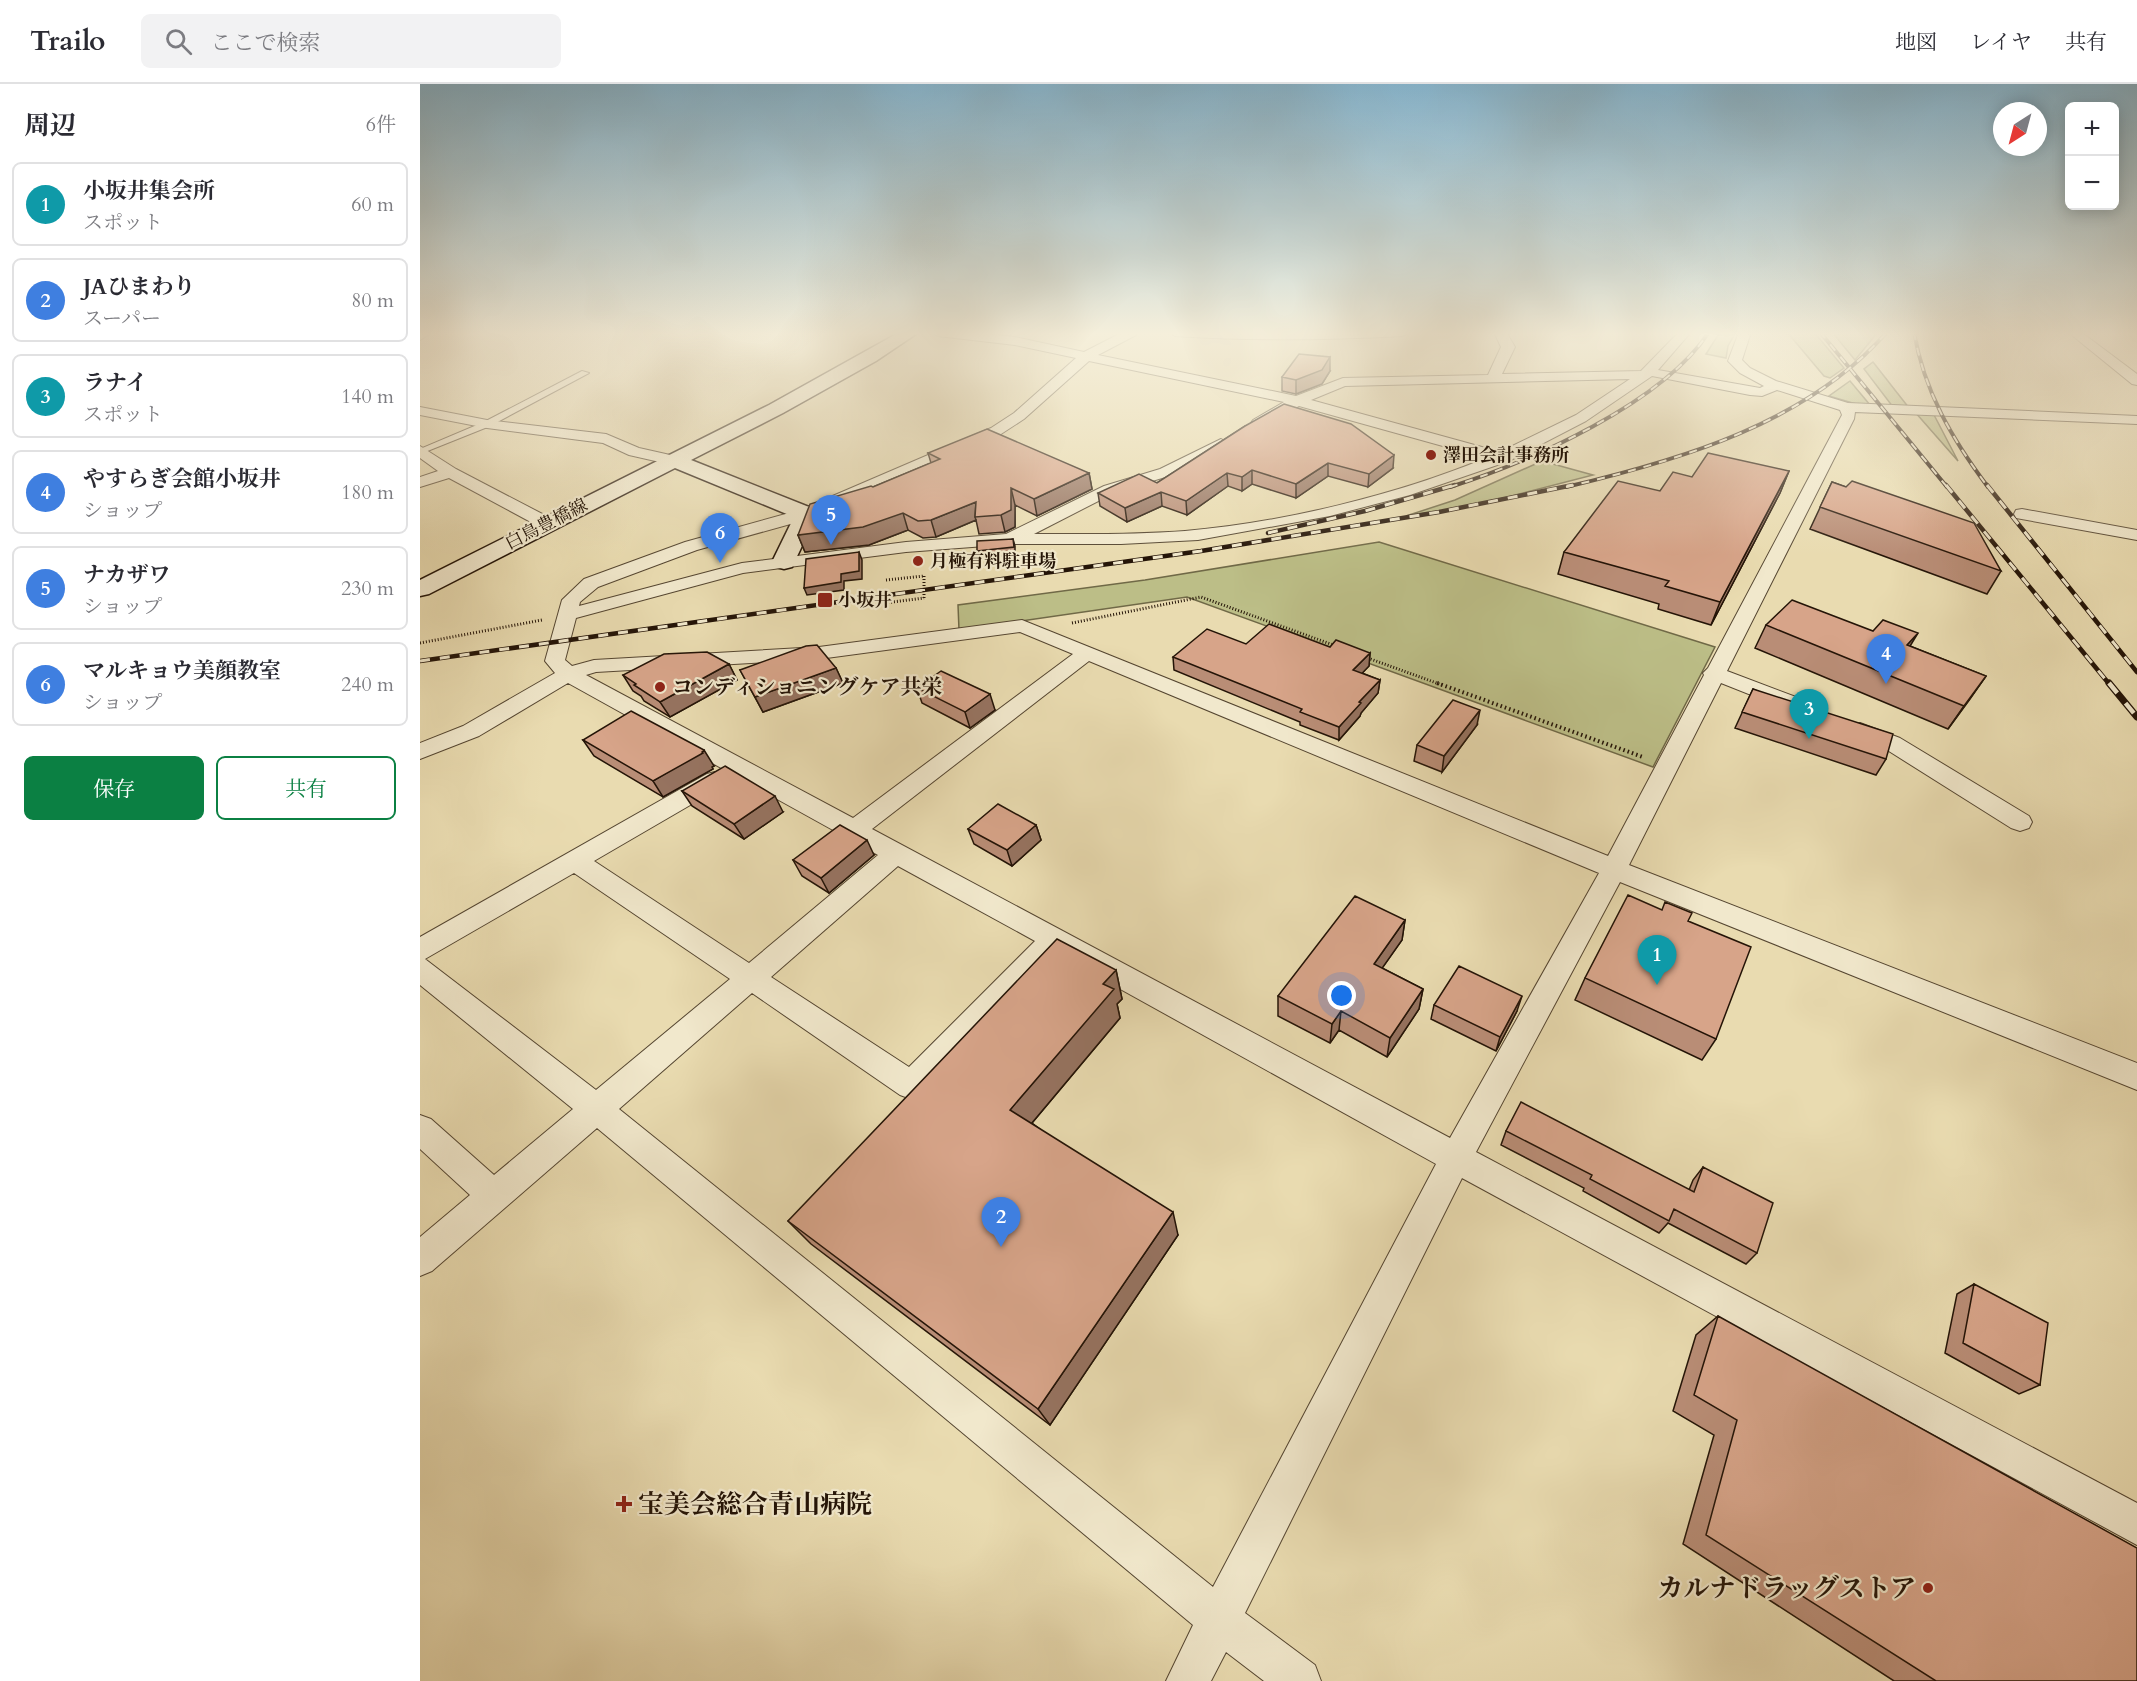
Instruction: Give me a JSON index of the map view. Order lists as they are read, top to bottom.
{
  "streets": {
    "main road": ["白鳥豊橋線"]
  },
  "places": {
    "other": [
      "澤田会計事務所",
      "月極有料駐車場",
      "コンディショニングケア共栄",
      "カルナドラッグストア"
    ],
    "transit": ["小坂井"],
    "health": ["宝美会総合青山病院"]
  },
  "north": "bottom left",
  "page": {
    "header": "Trailo",
    "search": "ここで検索",
    "nav": ["地図", "レイヤ", "共有"],
    "heading": ["周辺", "6件"],
    "map_buttons": ["+", "−"],
    "list": [
      {
        "mark": "1",
        "name": "小坂井集会所",
        "note": "スポット",
        "value": "60 m"
      },
      {
        "mark": "2",
        "name": "JAひまわり",
        "note": "スーパー",
        "value": "80 m"
      },
      {
        "mark": "3",
        "name": "ラナイ",
        "note": "スポット",
        "value": "140 m"
      },
      {
        "mark": "4",
        "name": "やすらぎ会館小坂井",
        "note": "ショップ",
        "value": "180 m"
      },
      {
        "mark": "5",
        "name": "ナカザワ",
        "note": "ショップ",
        "value": "230 m"
      },
      {
        "mark": "6",
        "name": "マルキョウ美顔教室",
        "note": "ショップ",
        "value": "240 m"
      }
    ],
    "pins": [
      "5",
      "6",
      "4",
      "3",
      "1",
      "2"
    ],
    "buttons": ["保存", "共有"]
  }
}
